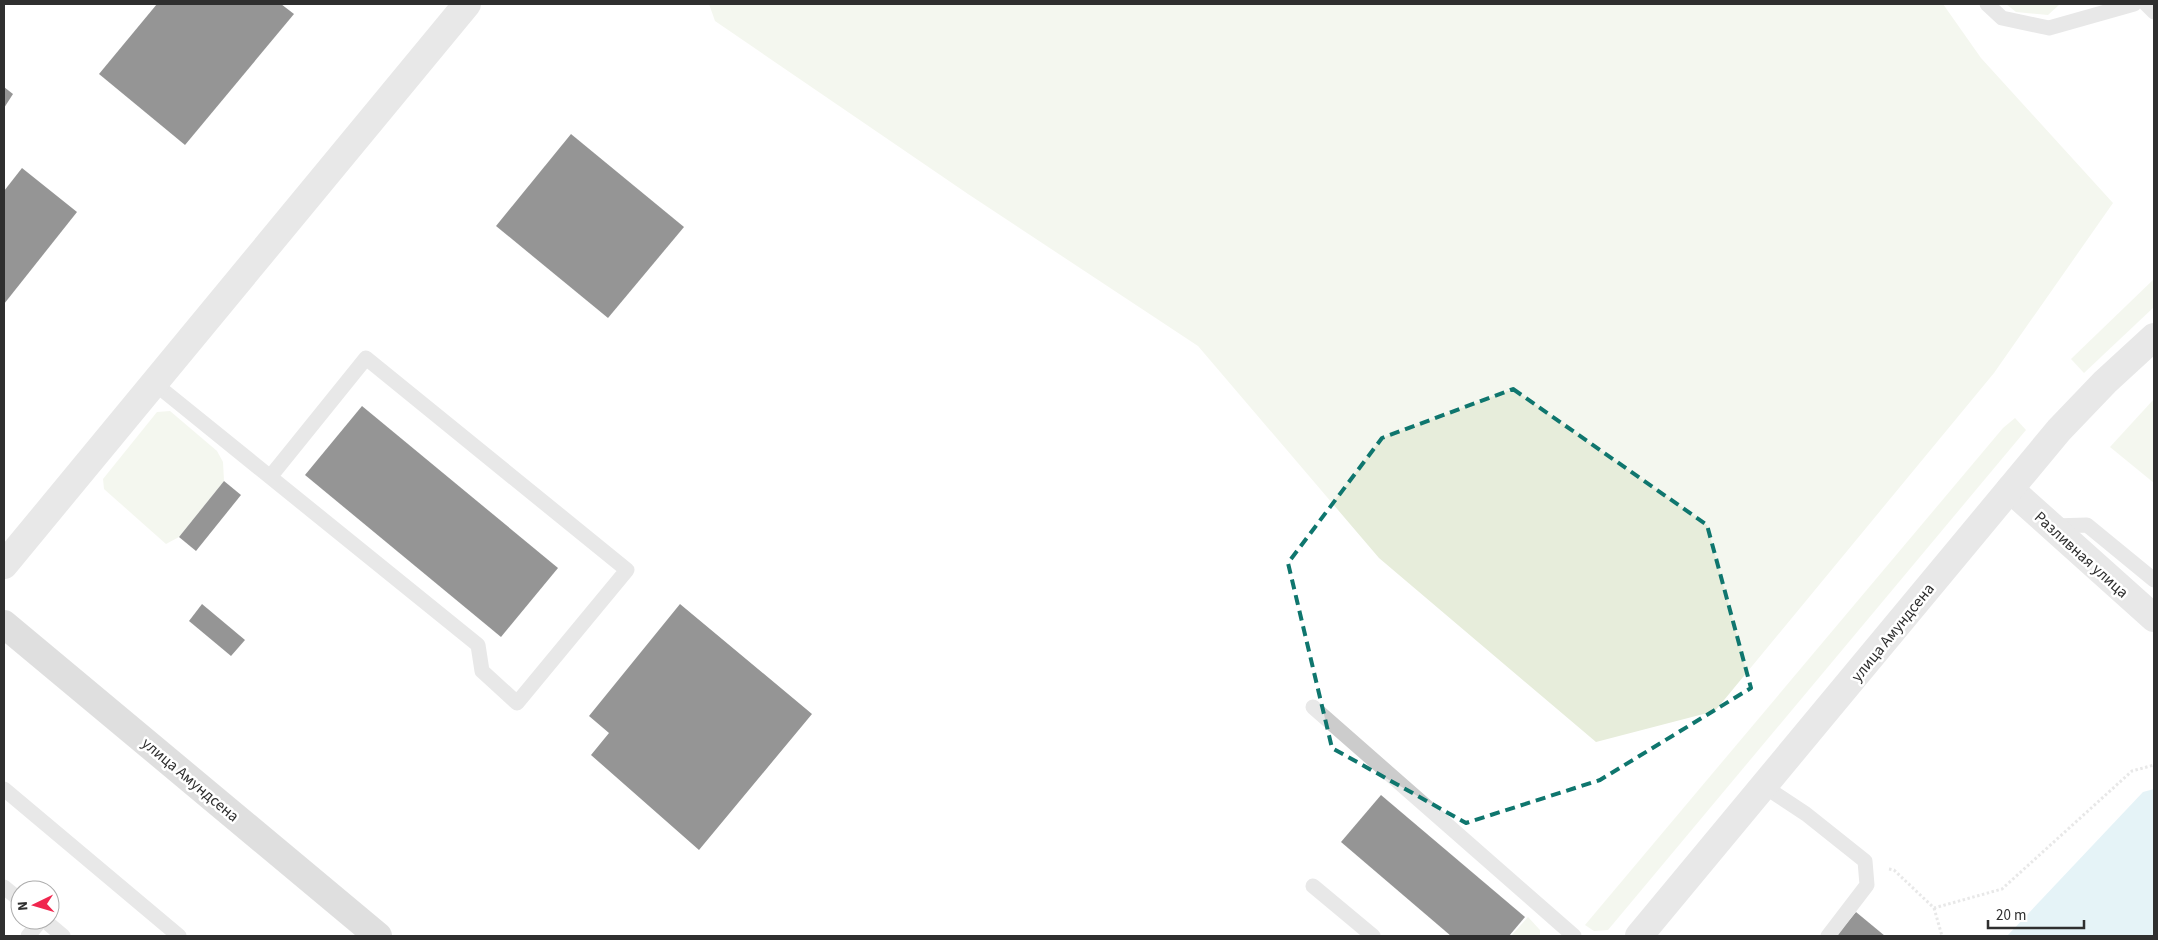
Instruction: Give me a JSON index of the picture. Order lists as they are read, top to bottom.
{
  "streets": {
    "main road": ["улица Амундсена"],
    "street": ["Разливная улица"]
  },
  "crossings": [
    ["Разливная улица", "улица Амундсена"]
  ],
  "scale_bar": "20 m",
  "north": "left"
}
